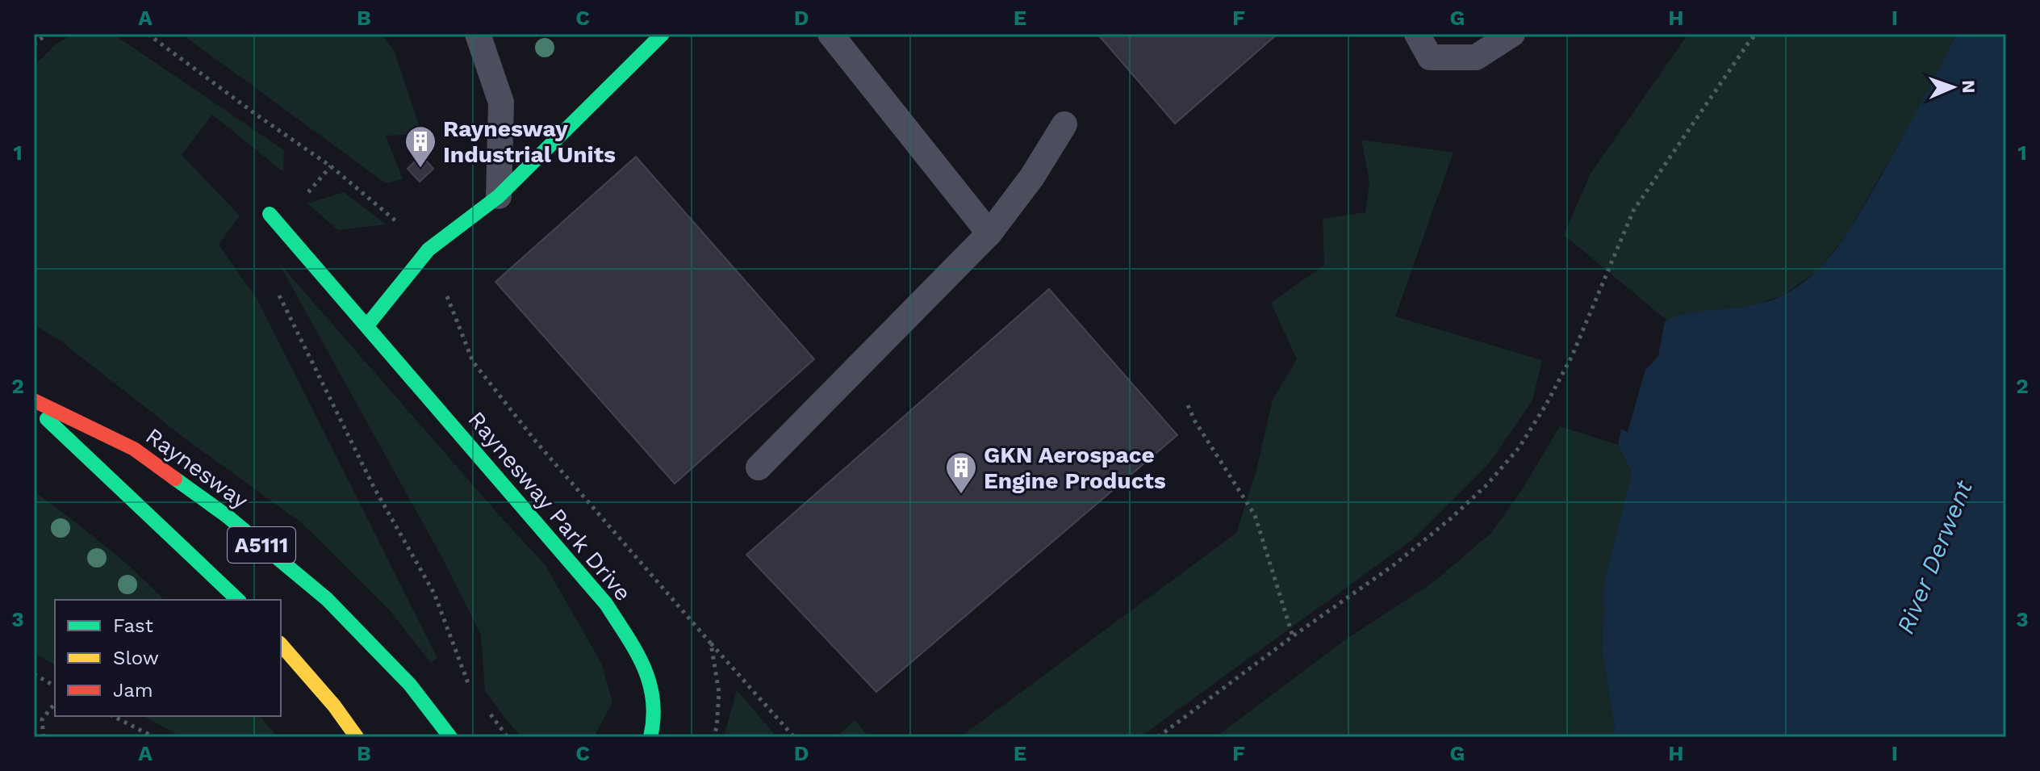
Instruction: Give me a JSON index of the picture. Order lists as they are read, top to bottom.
{
  "streets": {
    "main road": ["Raynesway", "Raynesway Park Drive", "A5111"]
  },
  "water": ["River Derwent"],
  "places": {
    "building": ["Raynesway Industrial Units", "GKN Aerospace Engine Products"]
  },
  "legend": ["Fast", "Slow", "Jam"],
  "north": "right",
  "grid": {
    "columns": [
      "A",
      "B",
      "C",
      "D",
      "E",
      "F",
      "G",
      "H",
      "I"
    ],
    "rows": ["1", "2", "3"]
  }
}
